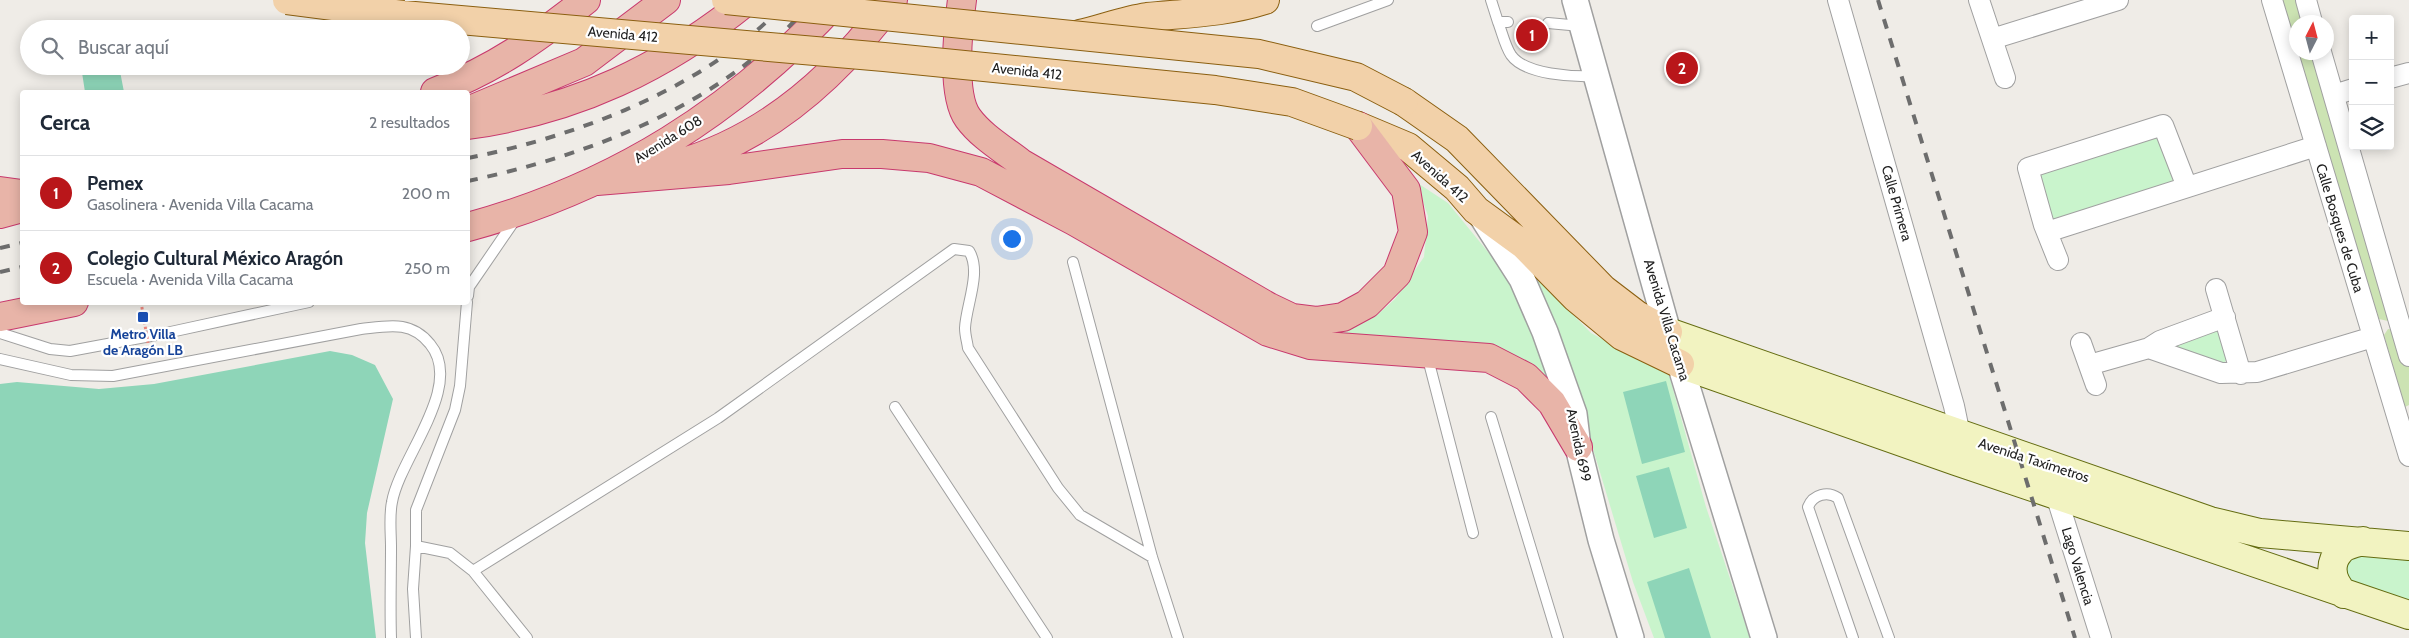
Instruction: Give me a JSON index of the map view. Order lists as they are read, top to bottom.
{
  "streets": {
    "highway": ["Avenida 608"],
    "main road": ["Avenida 412", "Avenida Taxímetros"],
    "street": [
      "Calle Primera",
      "Calle Bosques de Cuba",
      "Avenida Villa Cacama",
      "Avenida 699",
      "Lago Valencia"
    ]
  },
  "crossings": [
    ["Avenida 412", "Avenida Villa Cacama"],
    ["Avenida 412", "Avenida 699"],
    ["Avenida 412", "Avenida Taxímetros"],
    ["Calle Primera", "Avenida Taxímetros"],
    ["Avenida Villa Cacama", "Avenida Taxímetros"],
    ["Avenida Taxímetros", "Lago Valencia"]
  ],
  "places": {
    "transit": ["Metro Villa de Aragón LB"]
  },
  "north": "top",
  "page": {
    "map_buttons": ["+", "−"],
    "pins": ["1", "2"],
    "search": "Buscar aquí",
    "heading": ["Cerca", "2 resultados"],
    "list": [
      {
        "mark": "1",
        "name": "Pemex",
        "note": "Gasolinera · Avenida Villa Cacama",
        "value": "200 m"
      },
      {
        "mark": "2",
        "name": "Colegio Cultural México Aragón",
        "note": "Escuela · Avenida Villa Cacama",
        "value": "250 m"
      }
    ]
  }
}
